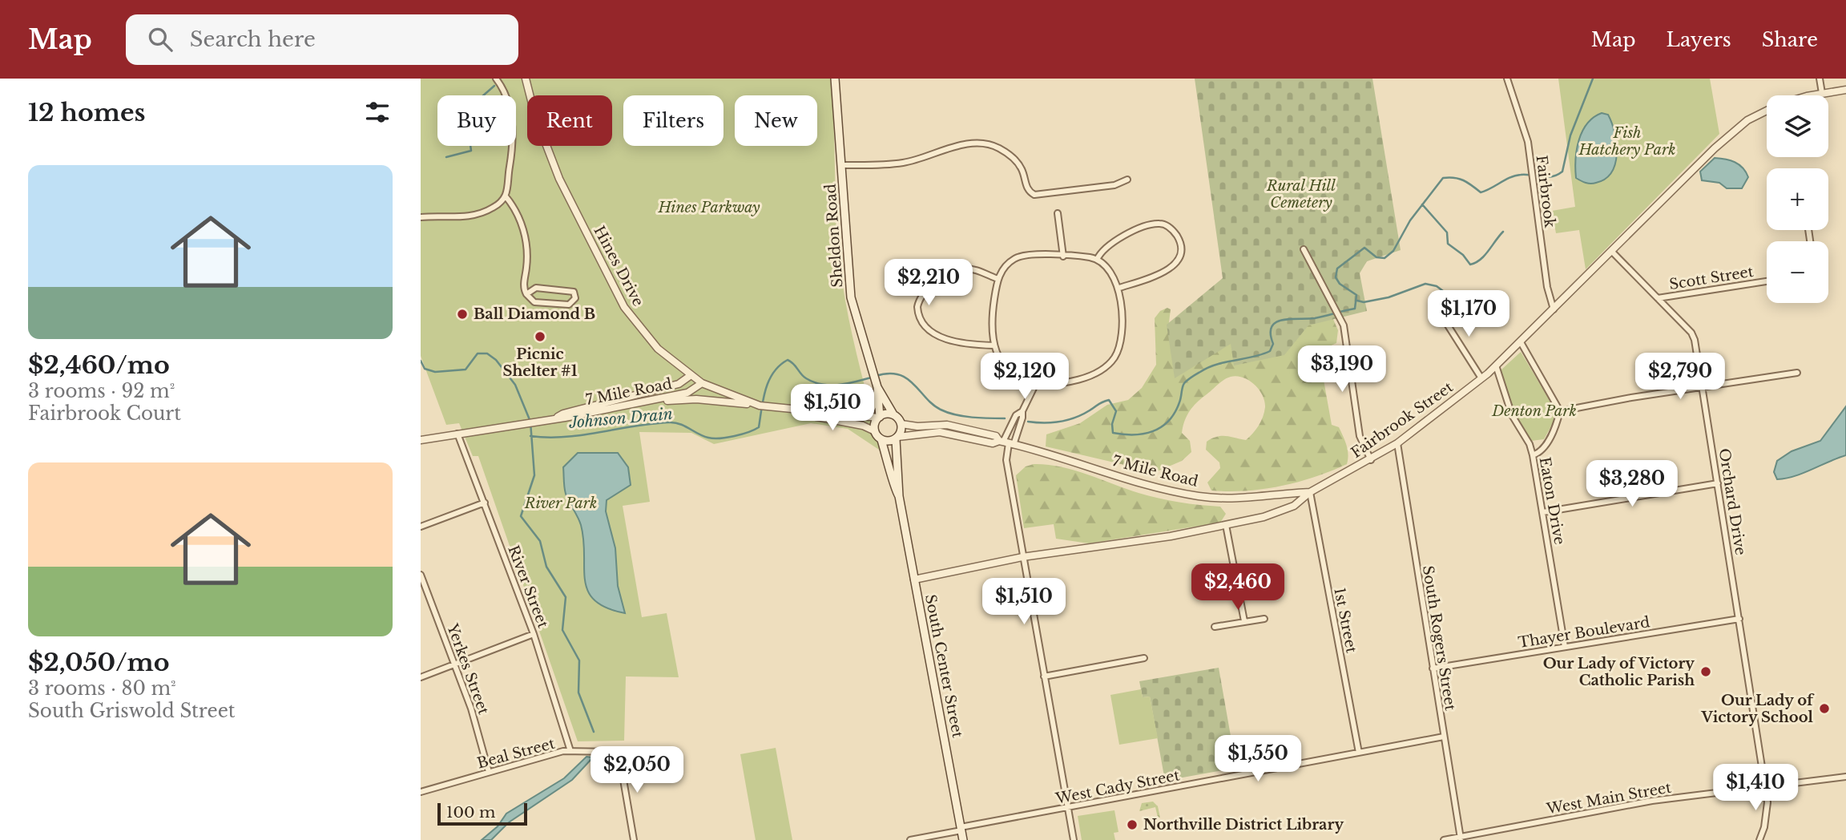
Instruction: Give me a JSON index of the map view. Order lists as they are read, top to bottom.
{
  "streets": {
    "main road": ["Sheldon Road", "South Center Street"],
    "street": [
      "Fairbrook",
      "Hines Drive",
      "Scott Street",
      "7 Mile Road",
      "Fairbrook Street",
      "Eaton Drive",
      "Orchard Drive",
      "River Street",
      "1st Street",
      "Thayer Boulevard",
      "South Rogers Street",
      "Yerkes Street",
      "Beal Street",
      "West Cady Street",
      "West Main Street"
    ]
  },
  "crossings": [
    ["Fairbrook", "Fairbrook Street"],
    ["Sheldon Road", "7 Mile Road"],
    ["Sheldon Road", "South Center Street"],
    ["Hines Drive", "7 Mile Road"],
    ["Scott Street", "Orchard Drive"],
    ["7 Mile Road", "Fairbrook Street"],
    ["7 Mile Road", "River Street"],
    ["7 Mile Road", "1st Street"],
    ["7 Mile Road", "South Center Street"],
    ["Fairbrook Street", "Eaton Drive"],
    ["Fairbrook Street", "Orchard Drive"],
    ["Fairbrook Street", "1st Street"],
    ["Fairbrook Street", "South Rogers Street"],
    ["Fairbrook Street", "South Center Street"],
    ["Eaton Drive", "Thayer Boulevard"],
    ["Orchard Drive", "Thayer Boulevard"],
    ["Orchard Drive", "West Main Street"],
    ["River Street", "Beal Street"],
    ["1st Street", "West Cady Street"],
    ["Thayer Boulevard", "South Rogers Street"],
    ["South Rogers Street", "West Cady Street"],
    ["South Rogers Street", "West Main Street"],
    ["South Center Street", "West Cady Street"],
    ["Yerkes Street", "Beal Street"]
  ],
  "water": ["Johnson Drain"],
  "parks": [
    "Fish Hatchery Park",
    "Rural Hill Cemetery",
    "Hines Parkway",
    "Denton Park",
    "River Park"
  ],
  "places": [
    "Ball Diamond B",
    "Picnic Shelter #1",
    "Our Lady of Victory Catholic Parish",
    "Our Lady of Victory School",
    "Northville District Library"
  ],
  "scale_bar": "100 m",
  "page": {
    "header": "Map",
    "search": "Search here",
    "nav": ["Map", "Layers", "Share"],
    "heading": "12 homes",
    "map_buttons": ["+", "−"],
    "chip": [
      "Buy",
      "Rent",
      "Filters",
      "New"
    ],
    "list": [
      {
        "name": "$2,460/mo",
        "note": "3 rooms · 92 m² · Fairbrook Court"
      },
      {
        "name": "$2,050/mo",
        "note": "3 rooms · 80 m² · South Griswold Street"
      }
    ],
    "price": [
      "$2,210",
      "$1,170",
      "$3,190",
      "$2,120",
      "$2,790",
      "$1,510",
      "$3,280",
      "$2,460",
      "$1,510",
      "$1,550",
      "$2,050",
      "$1,410"
    ],
    "scale": "100 m"
  }
}
